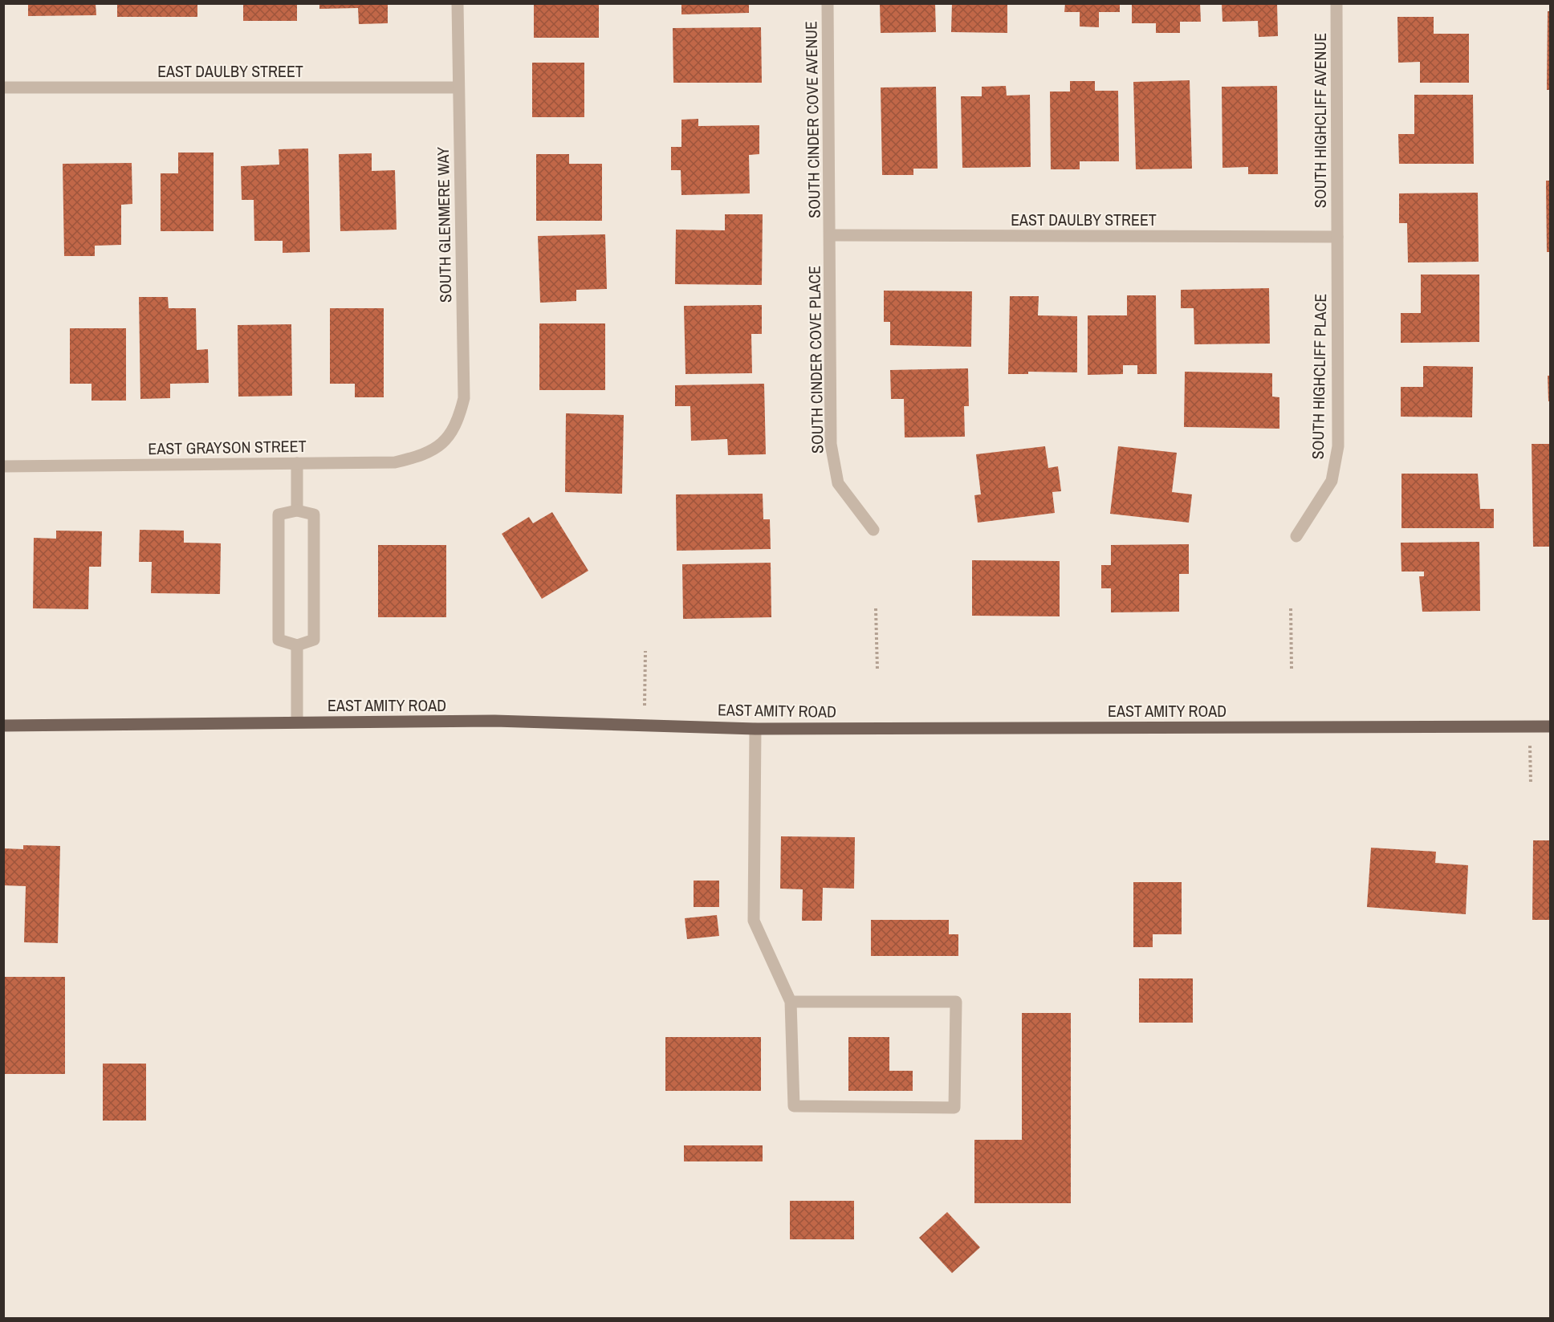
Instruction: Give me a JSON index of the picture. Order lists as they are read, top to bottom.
{
  "streets": {
    "main road": ["EAST AMITY ROAD"],
    "street": [
      "EAST DAULBY STREET",
      "SOUTH CINDER COVE AVENUE",
      "SOUTH HIGHCLIFF AVENUE",
      "SOUTH GLENMERE WAY",
      "SOUTH CINDER COVE PLACE",
      "SOUTH HIGHCLIFF PLACE",
      "EAST GRAYSON STREET"
    ]
  },
  "crossings": [
    ["EAST DAULBY STREET", "SOUTH CINDER COVE AVENUE"],
    ["EAST DAULBY STREET", "SOUTH HIGHCLIFF AVENUE"],
    ["EAST DAULBY STREET", "SOUTH GLENMERE WAY"],
    ["EAST DAULBY STREET", "SOUTH CINDER COVE PLACE"],
    ["EAST DAULBY STREET", "SOUTH HIGHCLIFF PLACE"],
    ["SOUTH CINDER COVE AVENUE", "SOUTH CINDER COVE PLACE"],
    ["SOUTH HIGHCLIFF AVENUE", "SOUTH HIGHCLIFF PLACE"],
    ["SOUTH GLENMERE WAY", "EAST GRAYSON STREET"]
  ]
}
